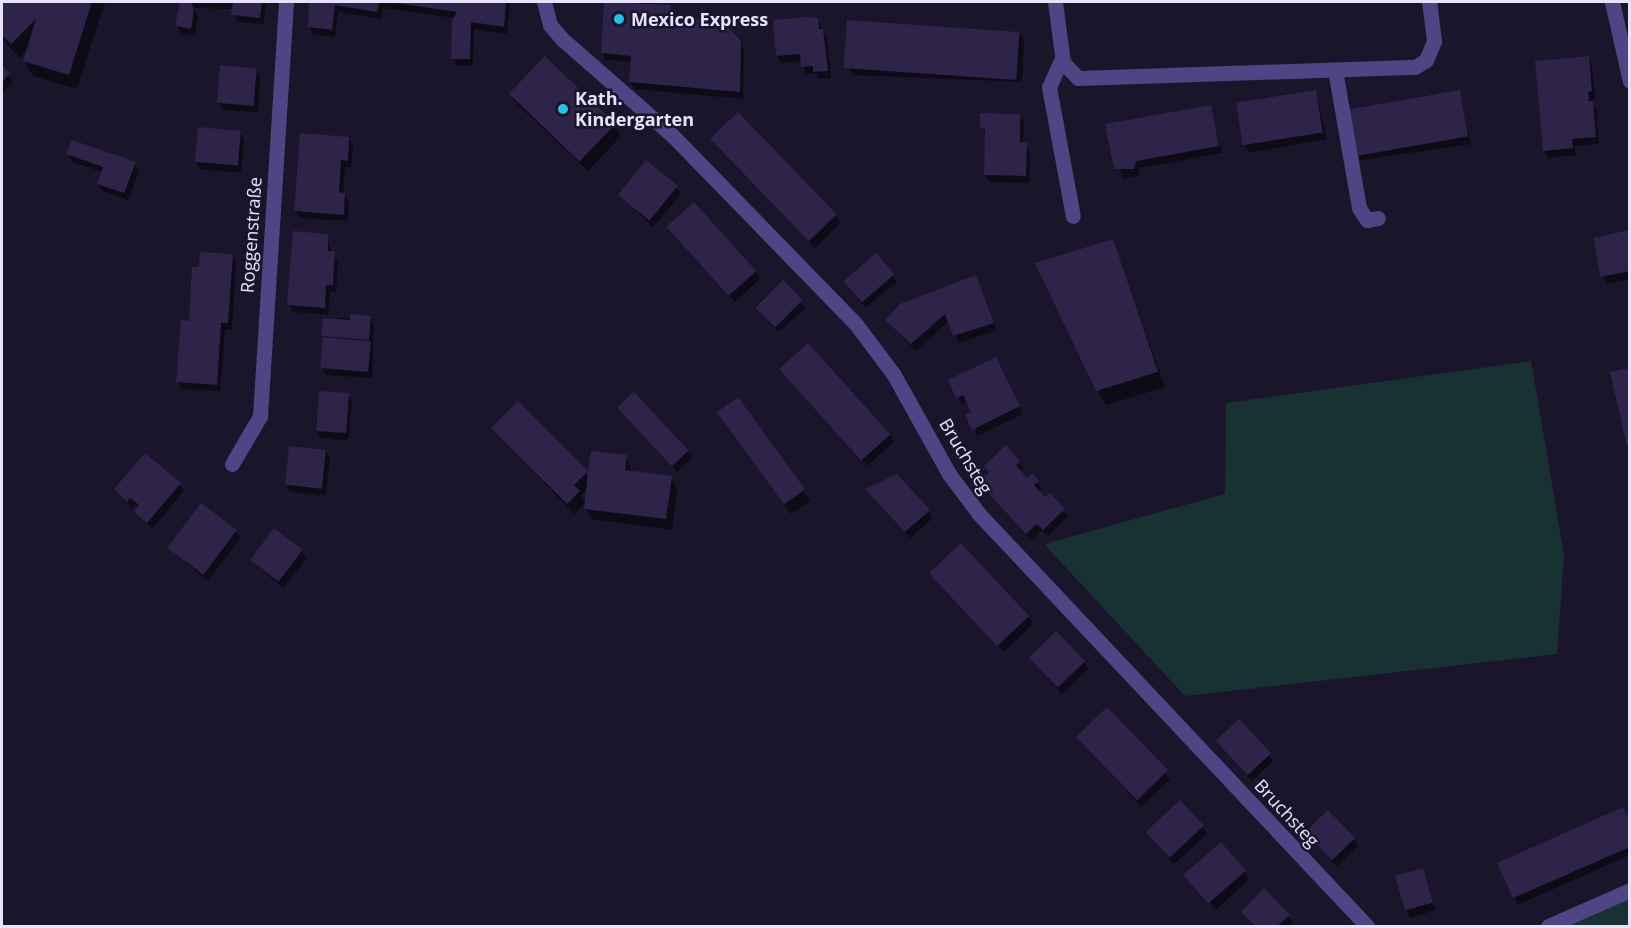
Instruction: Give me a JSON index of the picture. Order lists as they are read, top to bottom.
{
  "streets": {
    "street": ["Roggenstraße", "Bruchsteg"]
  },
  "places": ["Mexico Express", "Kath. Kindergarten"]
}
